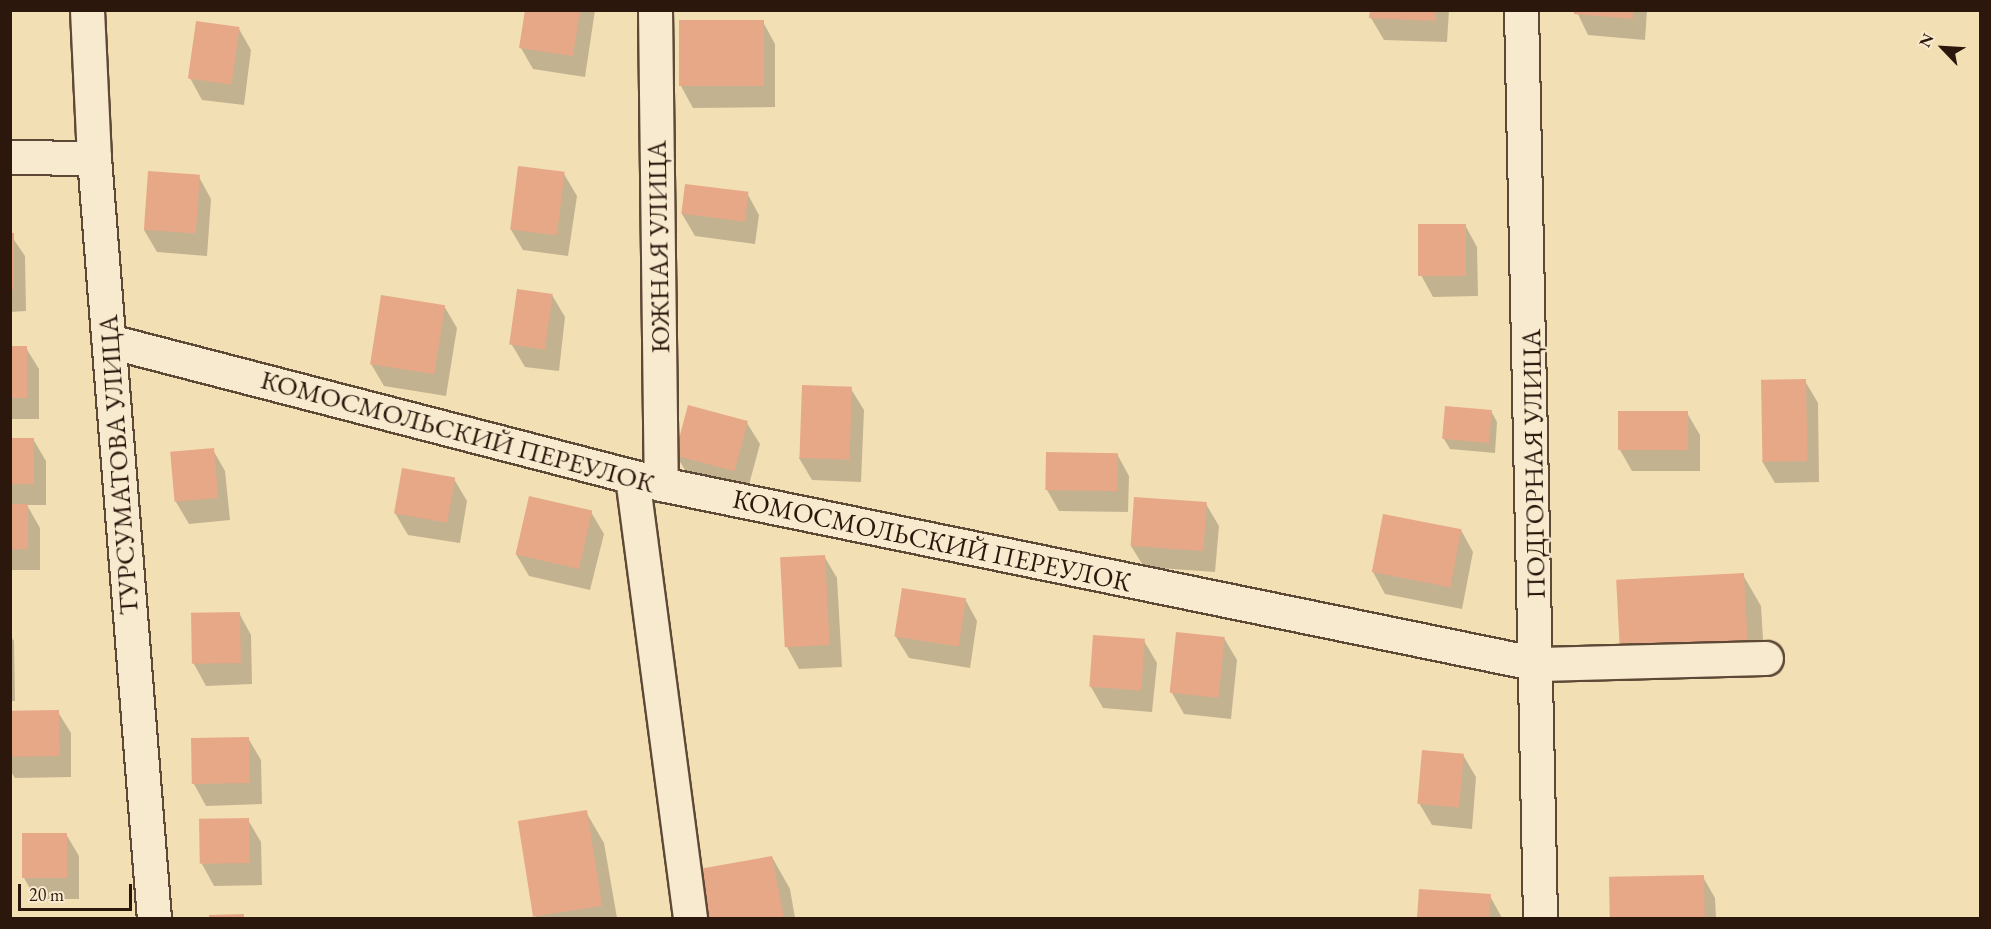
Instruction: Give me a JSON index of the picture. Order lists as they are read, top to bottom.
{
  "streets": {
    "street": [
      "ЮЖНАЯ УЛИЦА",
      "КОМОСМОЛЬСКИЙ ПЕРЕУЛОК",
      "ПОДГОРНАЯ УЛИЦА",
      "ТУРСУМАТОВА УЛИЦА"
    ]
  },
  "crossings": [
    ["ЮЖНАЯ УЛИЦА", "КОМОСМОЛЬСКИЙ ПЕРЕУЛОК"],
    ["КОМОСМОЛЬСКИЙ ПЕРЕУЛОК", "ПОДГОРНАЯ УЛИЦА"],
    ["КОМОСМОЛЬСКИЙ ПЕРЕУЛОК", "ТУРСУМАТОВА УЛИЦА"]
  ],
  "scale_bar": "20 m",
  "north": "top left"
}
